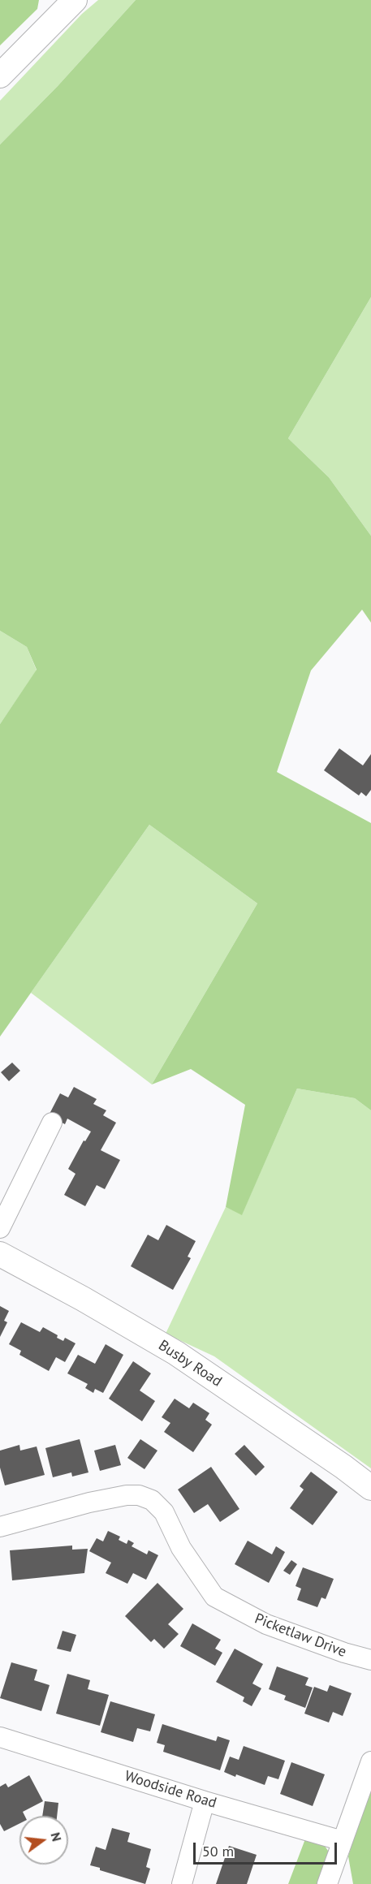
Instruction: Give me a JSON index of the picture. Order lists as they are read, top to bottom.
{
  "streets": {
    "main road": ["Busby Road"],
    "street": ["Picketlaw Drive", "Woodside Road"]
  },
  "scale_bar": "50 m",
  "north": "right"
}
